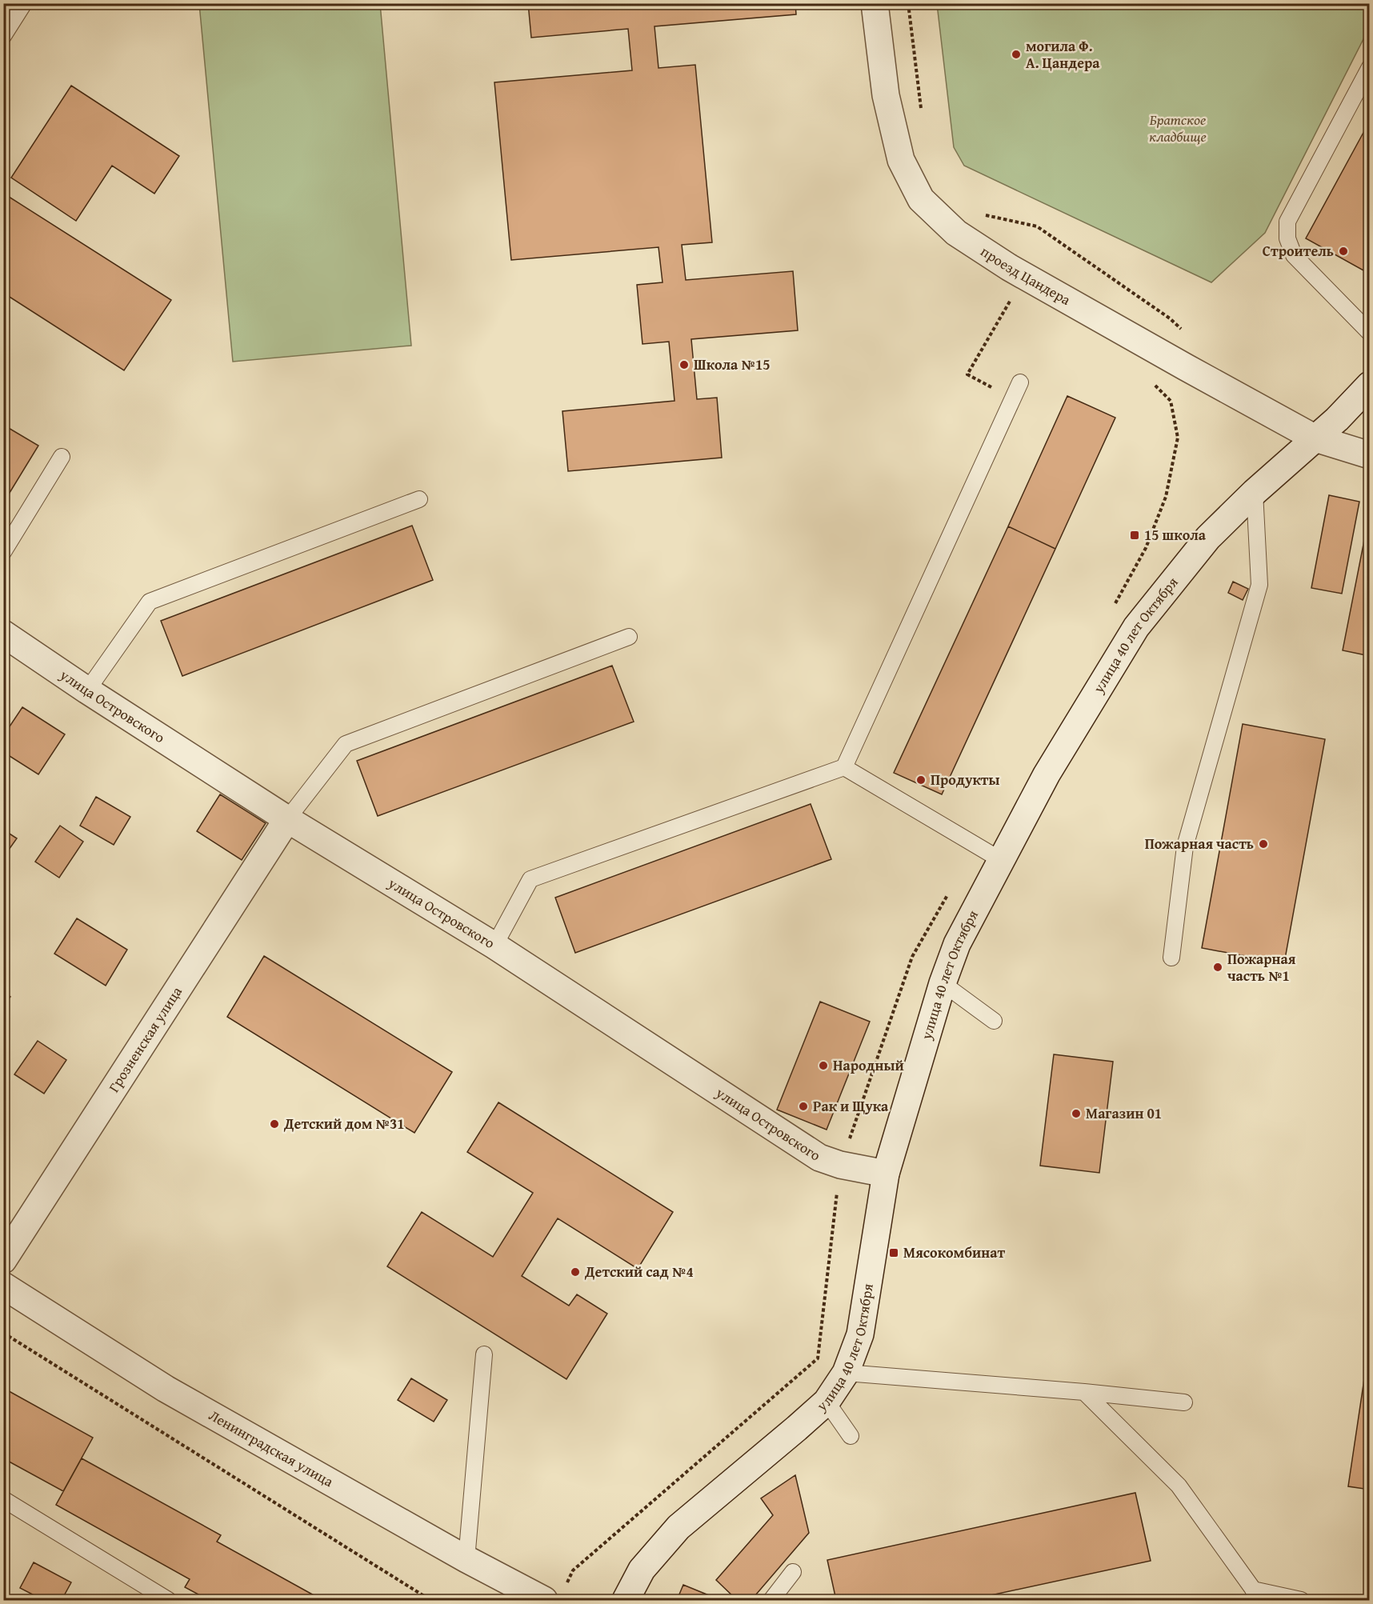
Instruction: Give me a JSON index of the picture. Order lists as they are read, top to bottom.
{
  "streets": {
    "street": [
      "проезд Цандера",
      "улица 40 лет Октября",
      "улица Островского",
      "Грозненская улица",
      "Ленинградская улица"
    ]
  },
  "crossings": [
    ["проезд Цандера", "улица 40 лет Октября"],
    ["улица 40 лет Октября", "улица Островского"],
    ["улица Островского", "Грозненская улица"]
  ],
  "parks": ["Братское кладбище"],
  "places": {
    "other": [
      "могила Ф. А. Цандера",
      "Строитель",
      "Школа №15",
      "Продукты",
      "Пожарная часть",
      "Пожарная часть №1",
      "Народный",
      "Рак и Щука",
      "Магазин 01",
      "Детский дом №31",
      "Детский сад №4"
    ],
    "transit": ["15 школа", "Мясокомбинат"]
  }
}
